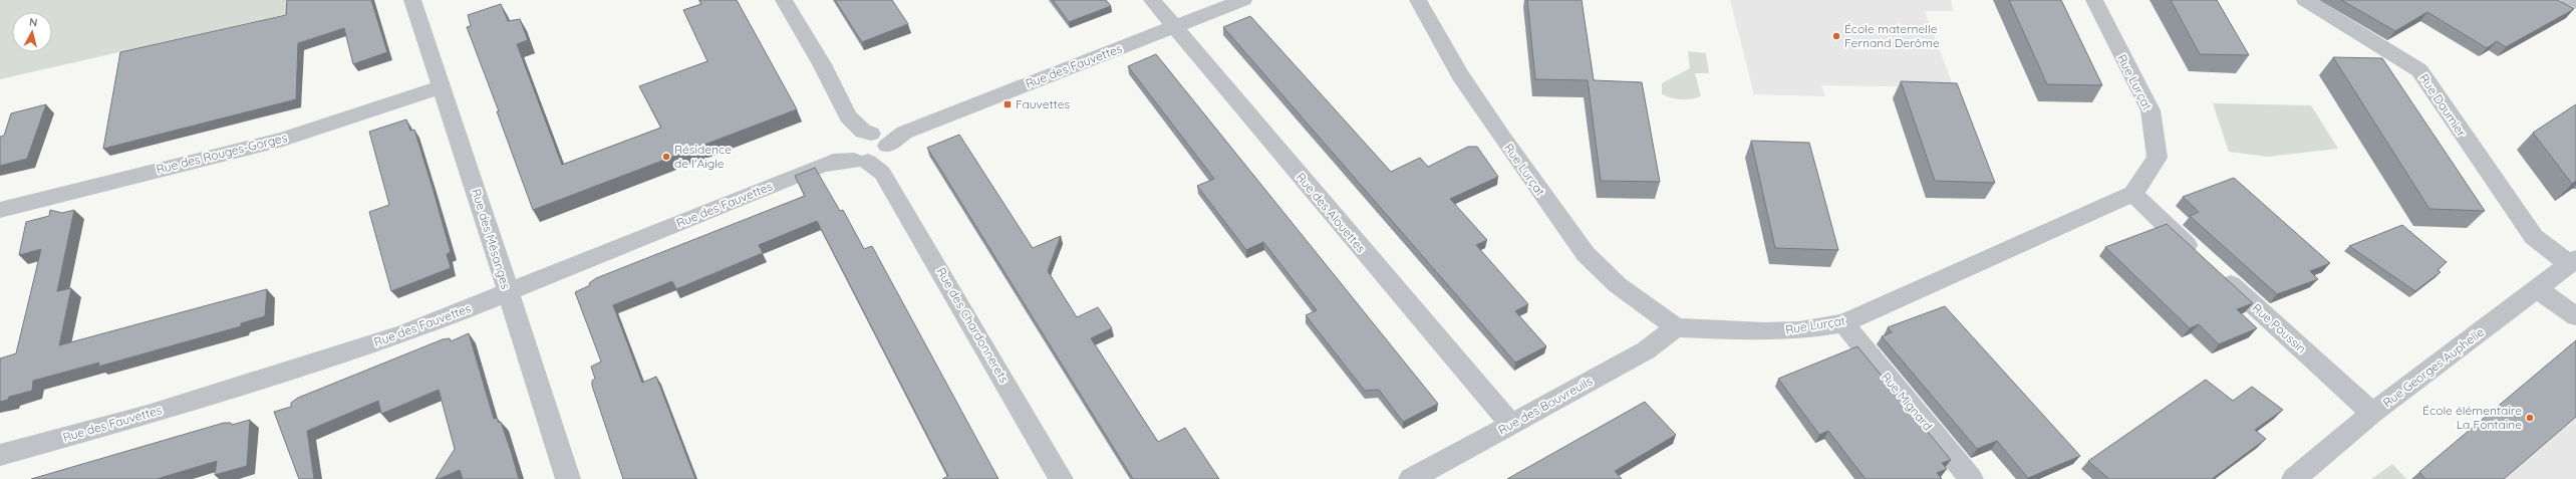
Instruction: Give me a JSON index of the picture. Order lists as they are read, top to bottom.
{
  "streets": {
    "street": [
      "Rue des Fauvettes",
      "Rue Lurçat",
      "Rue Daumier",
      "Rue des Rouges-Gorges",
      "Rue des Alouettes",
      "Rue des Mésanges",
      "Rue des Chardonnerets",
      "Rue Poussin",
      "Rue Georges Auphelle",
      "Rue Mignard",
      "Rue des Bouvreuils"
    ]
  },
  "crossings": [
    ["Rue des Fauvettes", "Rue des Alouettes"],
    ["Rue des Fauvettes", "Rue des Mésanges"],
    ["Rue des Fauvettes", "Rue des Chardonnerets"],
    ["Rue Lurçat", "Rue Poussin"],
    ["Rue Lurçat", "Rue Mignard"],
    ["Rue Lurçat", "Rue des Bouvreuils"],
    ["Rue Daumier", "Rue Georges Auphelle"],
    ["Rue des Rouges-Gorges", "Rue des Mésanges"],
    ["Rue des Alouettes", "Rue des Bouvreuils"],
    ["Rue Poussin", "Rue Georges Auphelle"]
  ],
  "places": {
    "other": ["École maternelle Fernand Derôme", "Résidence de l'Aigle", "École élémentaire La Fontaine"],
    "transit": ["Fauvettes"]
  },
  "north": "top"
}
